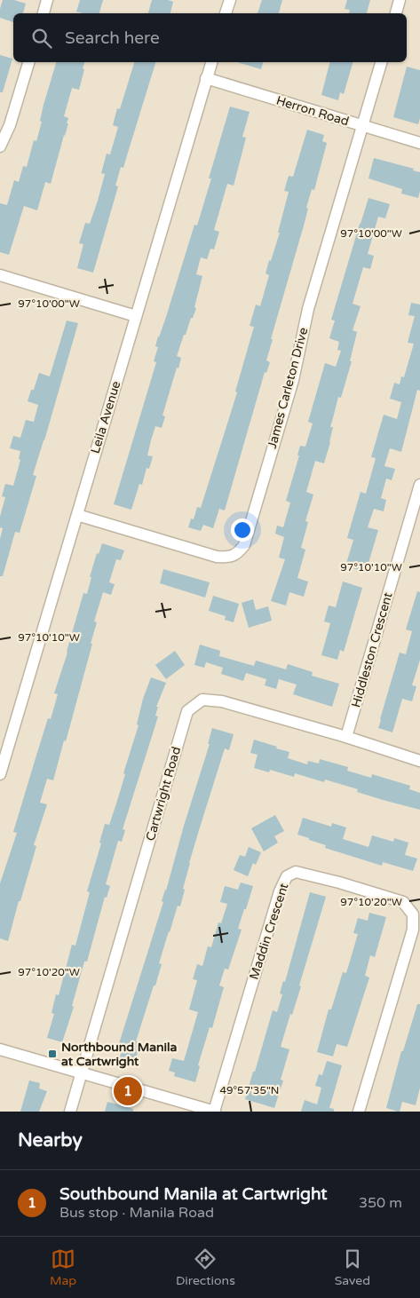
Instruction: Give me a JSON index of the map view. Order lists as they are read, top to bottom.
{
  "streets": {
    "street": [
      "Herron Road",
      "James Carleton Drive",
      "Leila Avenue",
      "Hiddleston Crescent",
      "Cartwright Road",
      "Maddin Crescent"
    ]
  },
  "crossings": [
    ["Herron Road", "James Carleton Drive"],
    ["Herron Road", "Leila Avenue"],
    ["James Carleton Drive", "Leila Avenue"],
    ["Hiddleston Crescent", "Cartwright Road"]
  ],
  "places": {
    "transit": ["Northbound Manila at Cartwright"]
  },
  "page": {
    "search": "Search here",
    "pins": "1",
    "heading": "Nearby",
    "list": [
      {
        "mark": "1",
        "name": "Southbound Manila at Cartwright",
        "note": "Bus stop · Manila Road",
        "value": "350 m"
      }
    ],
    "nav": ["Map", "Directions", "Saved"]
  },
  "coordinates": [
    "97°10'00\"W",
    "97°10'10\"W",
    "97°10'20\"W",
    "49°57'35\"N"
  ]
}
